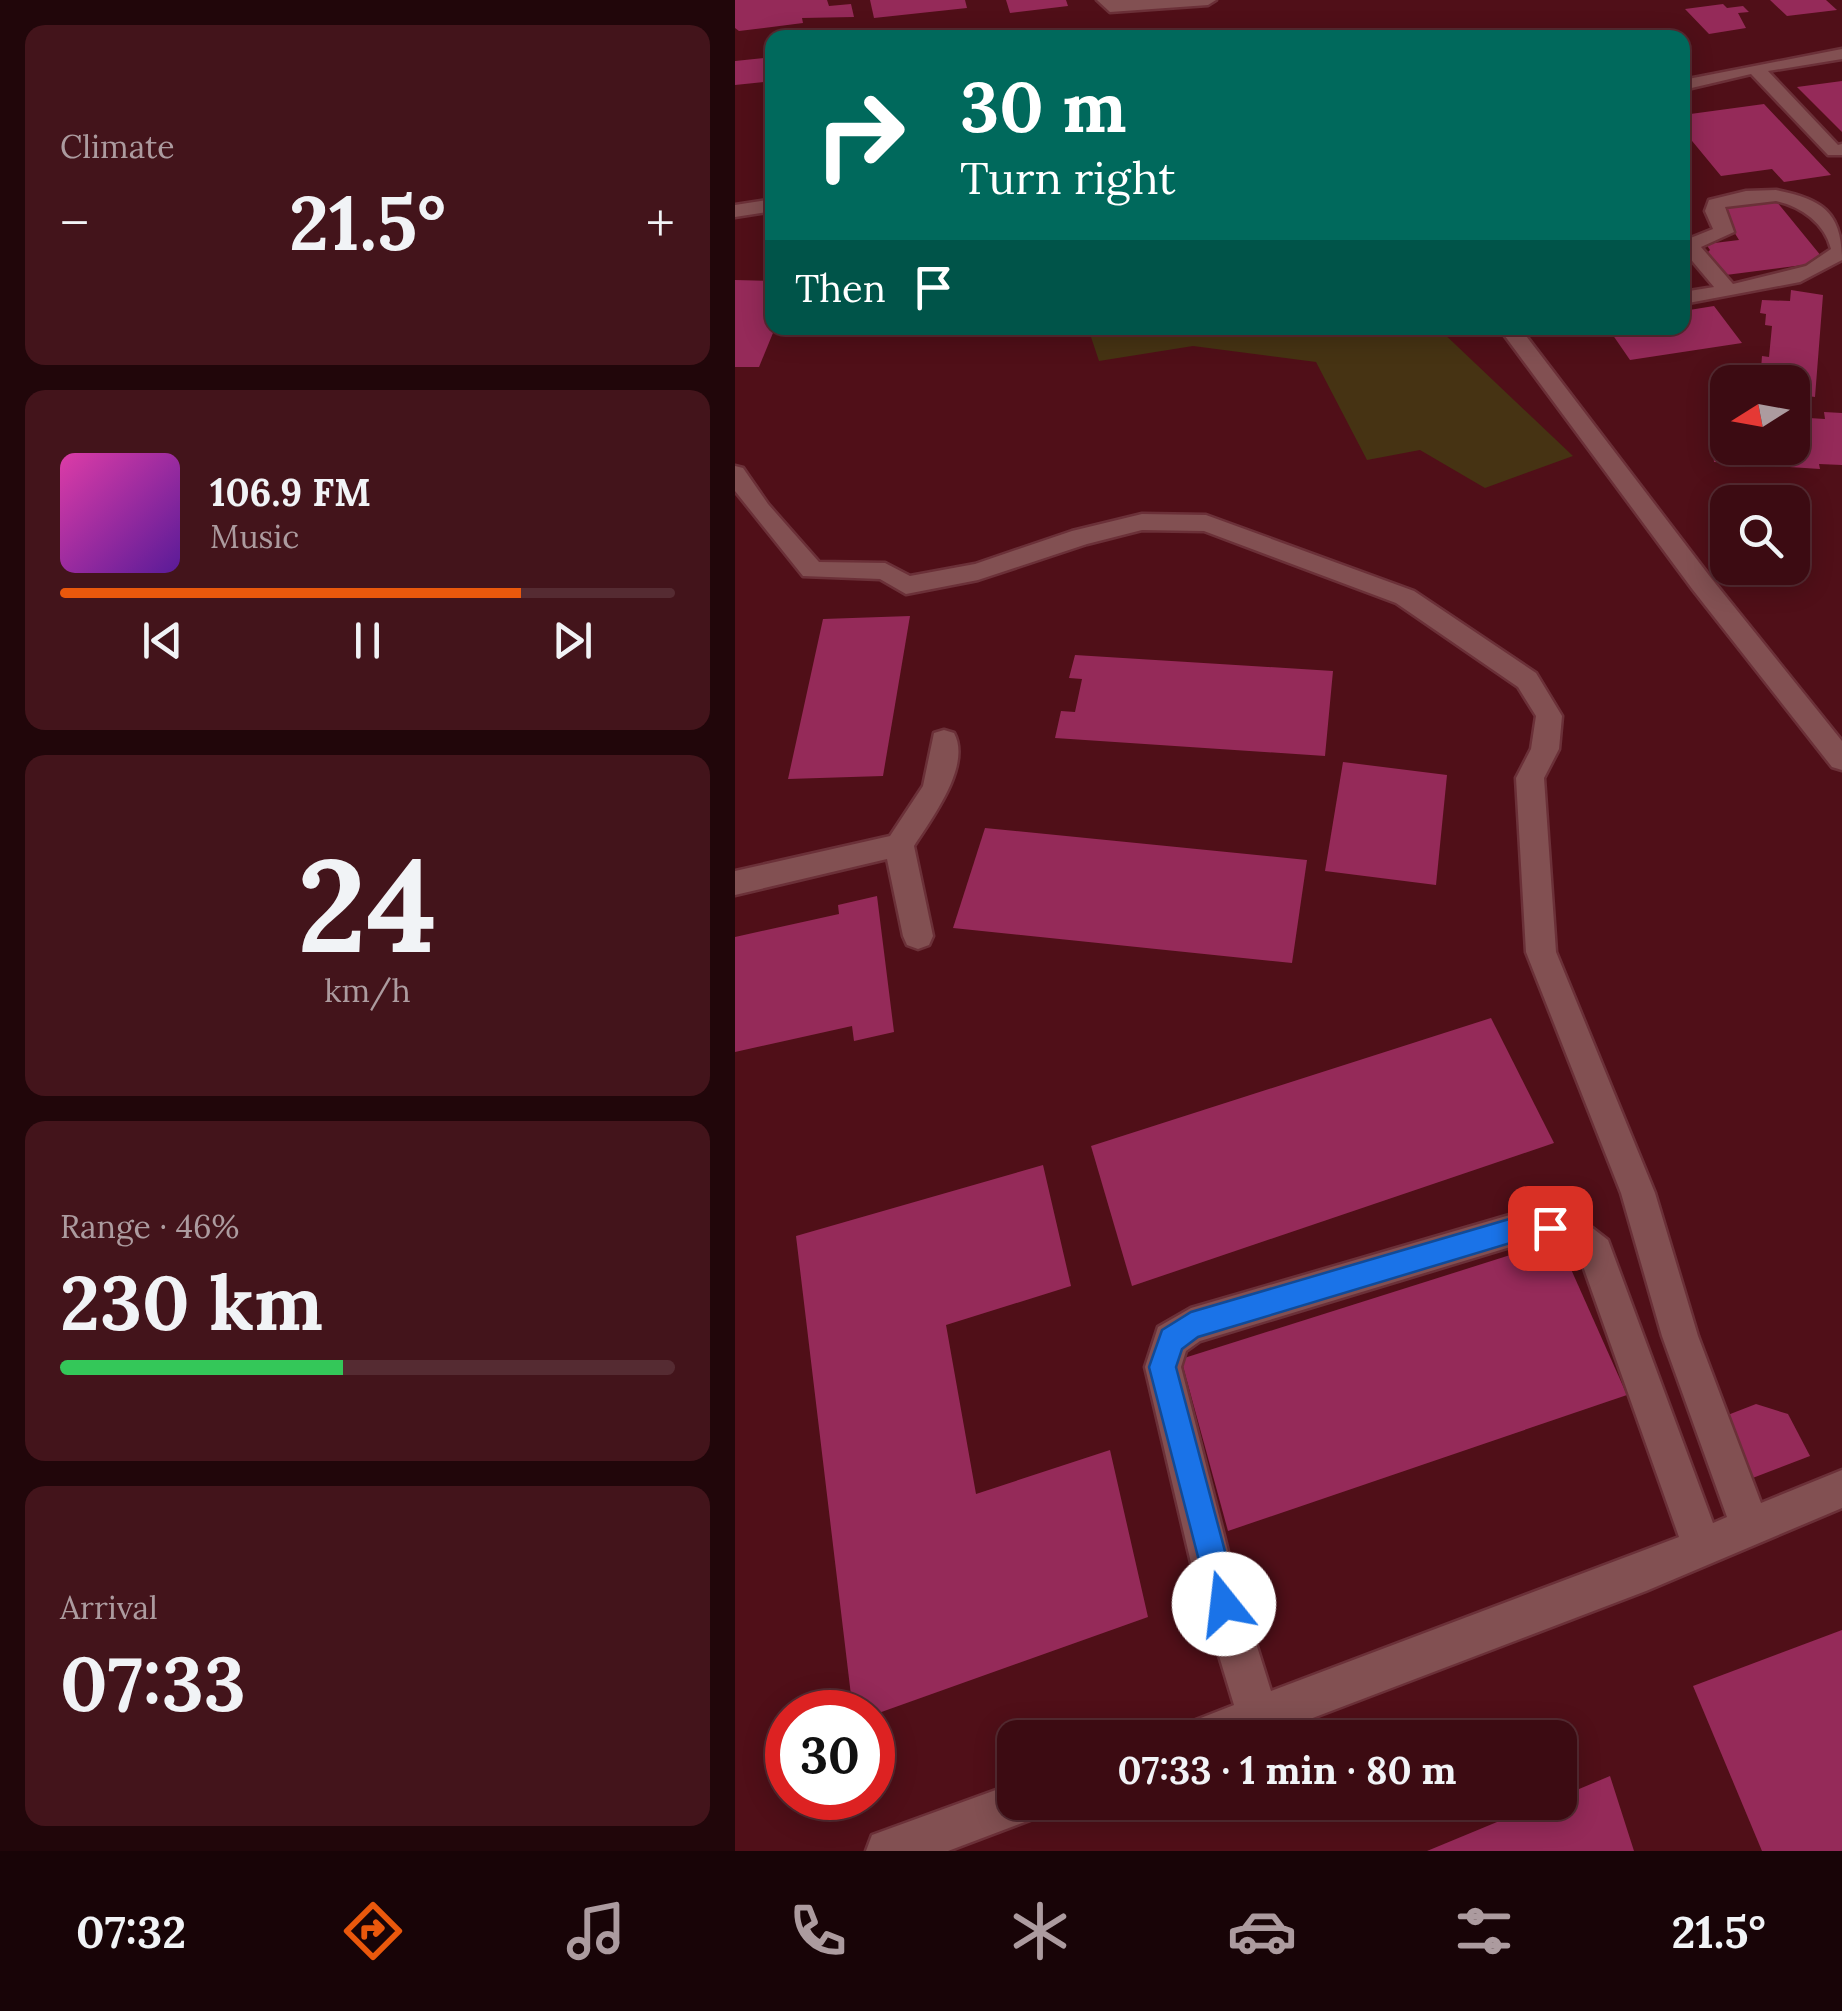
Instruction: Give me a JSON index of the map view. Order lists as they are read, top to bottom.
{
  "north": "left",
  "page": {
    "tile": [
      "Climate",
      ["24", "km/h"],
      ["Range · 46%", "230 km"],
      ["Arrival", "07:33"]
    ],
    "turn": ["30 m", "Turn right"],
    "heat": ["−", "21.5°", "+"],
    "then": "Then",
    "song": ["106.9 FM", "Music"],
    "limit": "30",
    "trip": "07:33 · 1 min · 80 m",
    "tabs": ["07:32", "21.5°"]
  }
}
